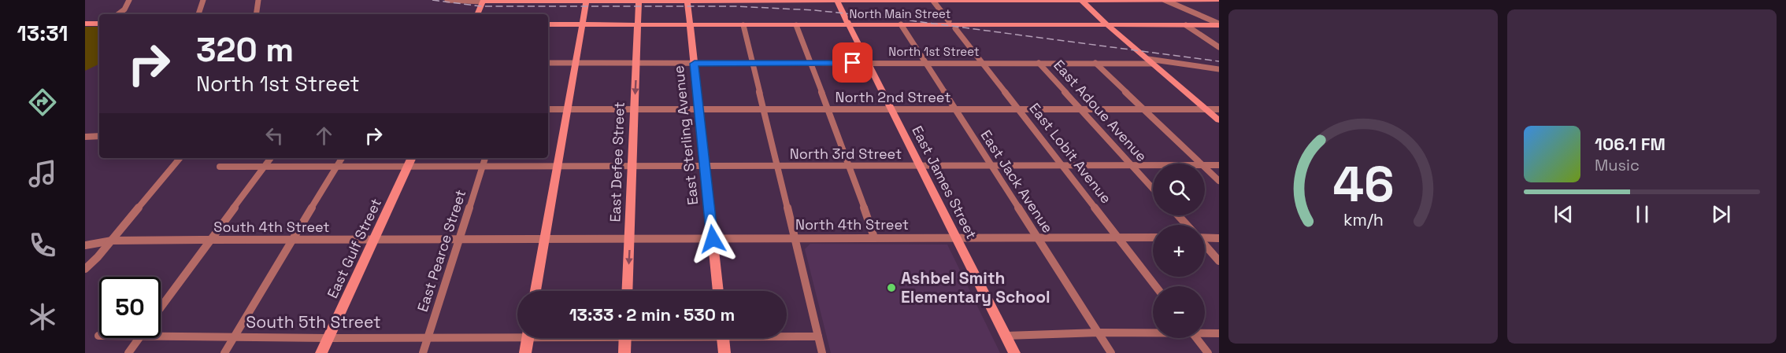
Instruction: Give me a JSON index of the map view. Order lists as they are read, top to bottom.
{
  "streets": {
    "main road": [
      "North Main Street",
      "East Sterling Avenue",
      "East Defee Street",
      "East James Street",
      "East Gulf Street"
    ],
    "street": [
      "North 1st Street",
      "North 2nd Street",
      "East Adoue Avenue",
      "East Lobit Avenue",
      "North 3rd Street",
      "East Jack Avenue",
      "North 4th Street",
      "South 4th Street",
      "East Pearce Street",
      "South 5th Street"
    ]
  },
  "crossings": [
    ["North Main Street", "East Sterling Avenue"],
    ["North Main Street", "East Defee Street"],
    ["North Main Street", "East Jack Avenue"],
    ["North Main Street", "East James Street"],
    ["North 1st Street", "East Adoue Avenue"],
    ["North 1st Street", "East Sterling Avenue"],
    ["North 1st Street", "East Lobit Avenue"],
    ["North 1st Street", "East Defee Street"],
    ["North 1st Street", "East Jack Avenue"],
    ["North 1st Street", "East James Street"],
    ["North 2nd Street", "East Adoue Avenue"],
    ["North 2nd Street", "East Sterling Avenue"],
    ["North 2nd Street", "East Lobit Avenue"],
    ["North 2nd Street", "East Defee Street"],
    ["North 2nd Street", "East Jack Avenue"],
    ["North 2nd Street", "East James Street"],
    ["East Adoue Avenue", "North 3rd Street"],
    ["East Sterling Avenue", "North 3rd Street"],
    ["East Sterling Avenue", "North 4th Street"],
    ["East Lobit Avenue", "North 3rd Street"],
    ["East Lobit Avenue", "North 4th Street"],
    ["North 3rd Street", "East Defee Street"],
    ["North 3rd Street", "East Jack Avenue"],
    ["North 3rd Street", "East James Street"],
    ["North 3rd Street", "East Gulf Street"],
    ["North 3rd Street", "East Pearce Street"],
    ["East Defee Street", "North 4th Street"],
    ["East Jack Avenue", "North 4th Street"],
    ["East James Street", "North 4th Street"],
    ["North 4th Street", "South 4th Street"],
    ["South 4th Street", "East Gulf Street"],
    ["South 4th Street", "East Pearce Street"],
    ["East Gulf Street", "South 5th Street"],
    ["East Pearce Street", "South 5th Street"]
  ],
  "places": ["Ashbel Smith Elementary School"],
  "page": {
    "tabs": "13:31",
    "turn": ["320 m", "North 1st Street"],
    "song": ["106.1 FM", "Music"],
    "map_buttons": ["+", "−"],
    "limit": "50",
    "trip": "13:33 · 2 min · 530 m",
    "gauge": ["46", "km/h"]
  }
}
